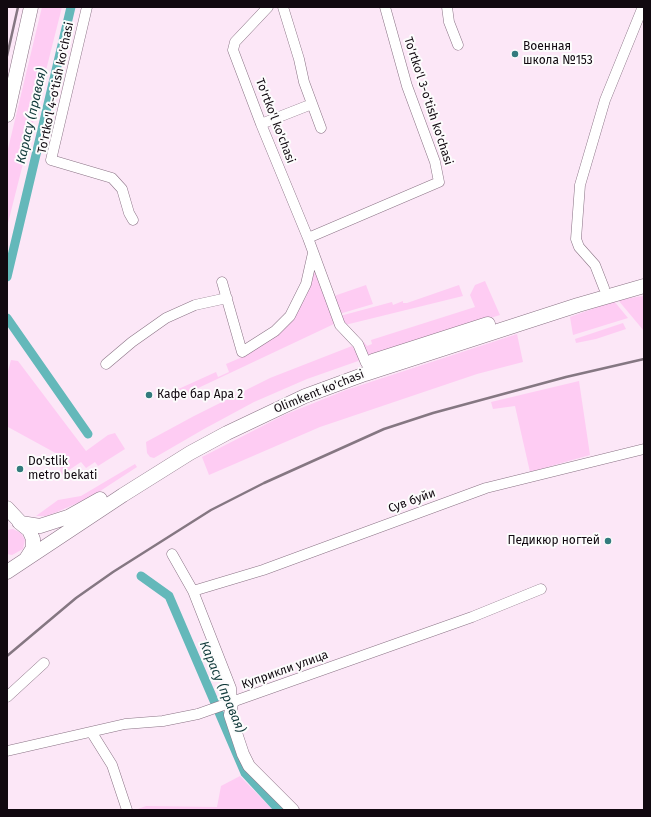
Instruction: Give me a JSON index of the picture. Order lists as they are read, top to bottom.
{
  "streets": {
    "main road": ["Olimkent ko'chasi"],
    "street": [
      "To'rtko'l 4-o'tish ko'chasi",
      "To'rtko'l 3-o'tish ko'chasi",
      "To'rtko'l ko'chasi",
      "Сув буйи",
      "Куприкли улица"
    ]
  },
  "crossings": [
    ["To'rtko'l 3-o'tish ko'chasi", "To'rtko'l ko'chasi"],
    ["To'rtko'l ko'chasi", "Olimkent ko'chasi"]
  ],
  "water": ["Карасу (правая)"],
  "places": [
    "Военная школа №153",
    "Кафе бар Ара 2",
    "Do'stlik metro bekati",
    "Педикюр ногтей"
  ]
}
